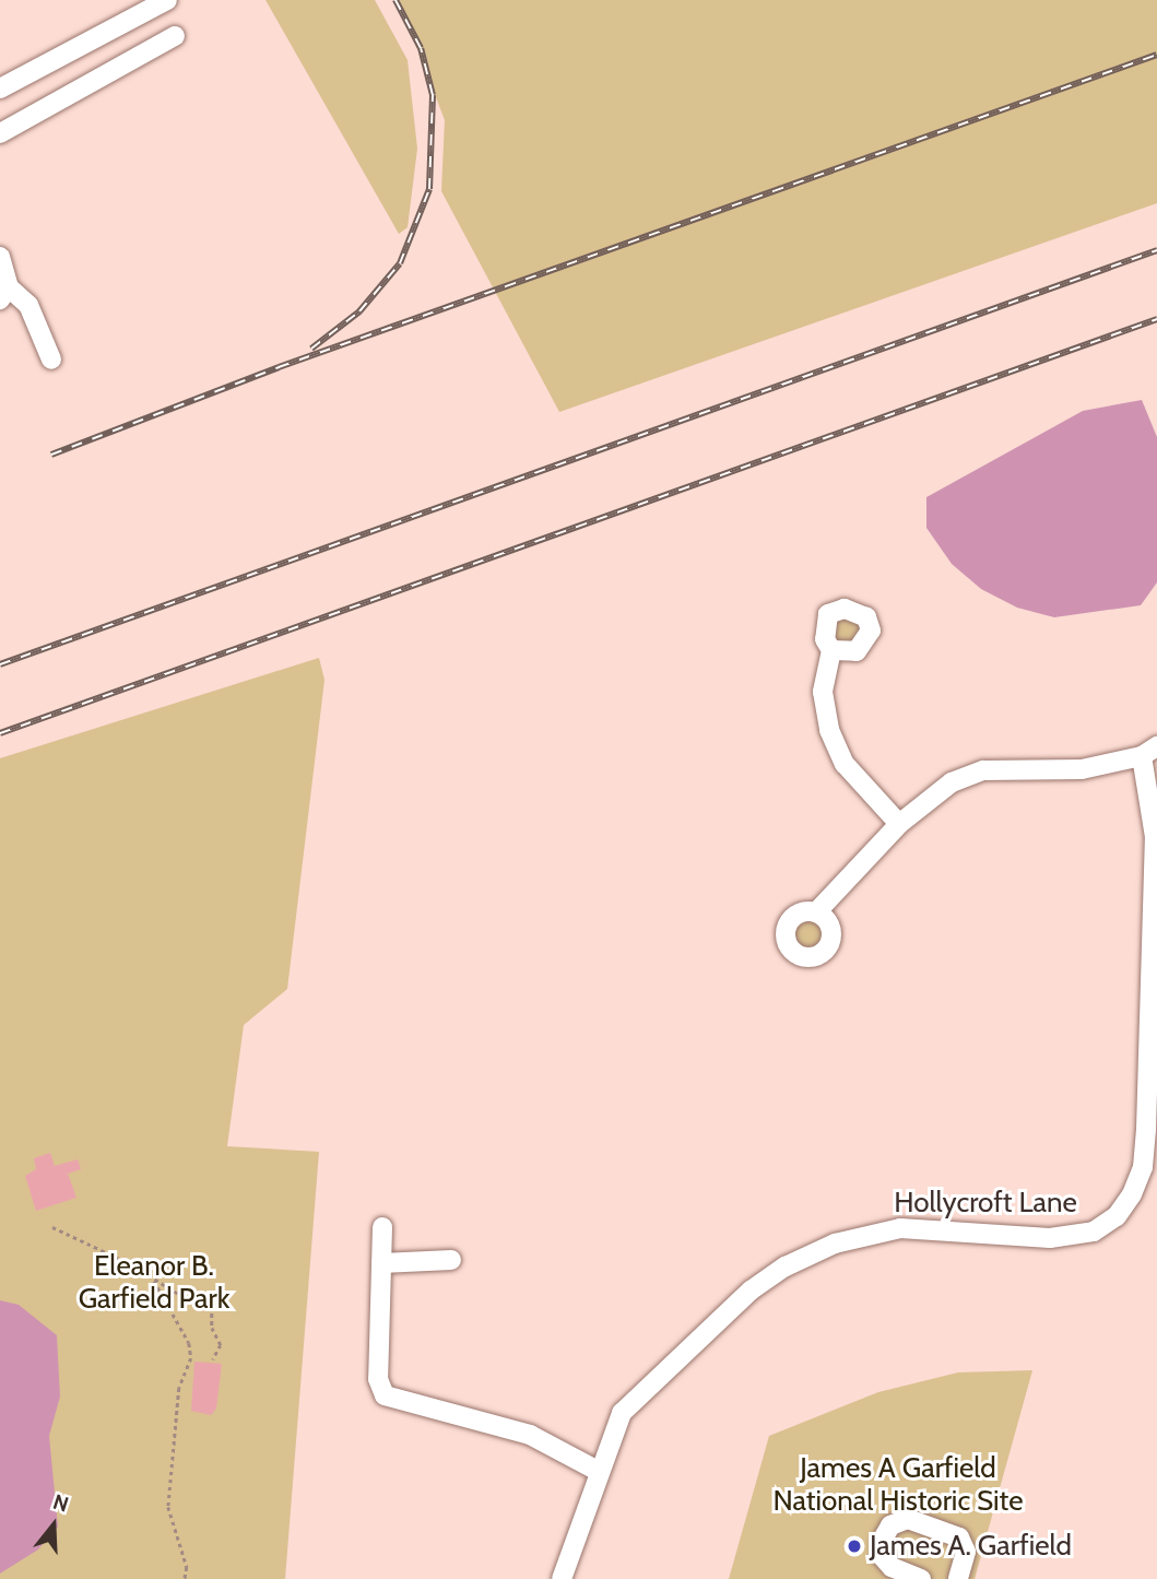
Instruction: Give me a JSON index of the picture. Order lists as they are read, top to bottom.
{
  "streets": {
    "street": ["Hollycroft Lane"]
  },
  "parks": ["Eleanor B. Garfield Park", "James A Garfield National Historic Site"],
  "places": ["James A. Garfield"],
  "north": "top"
}
